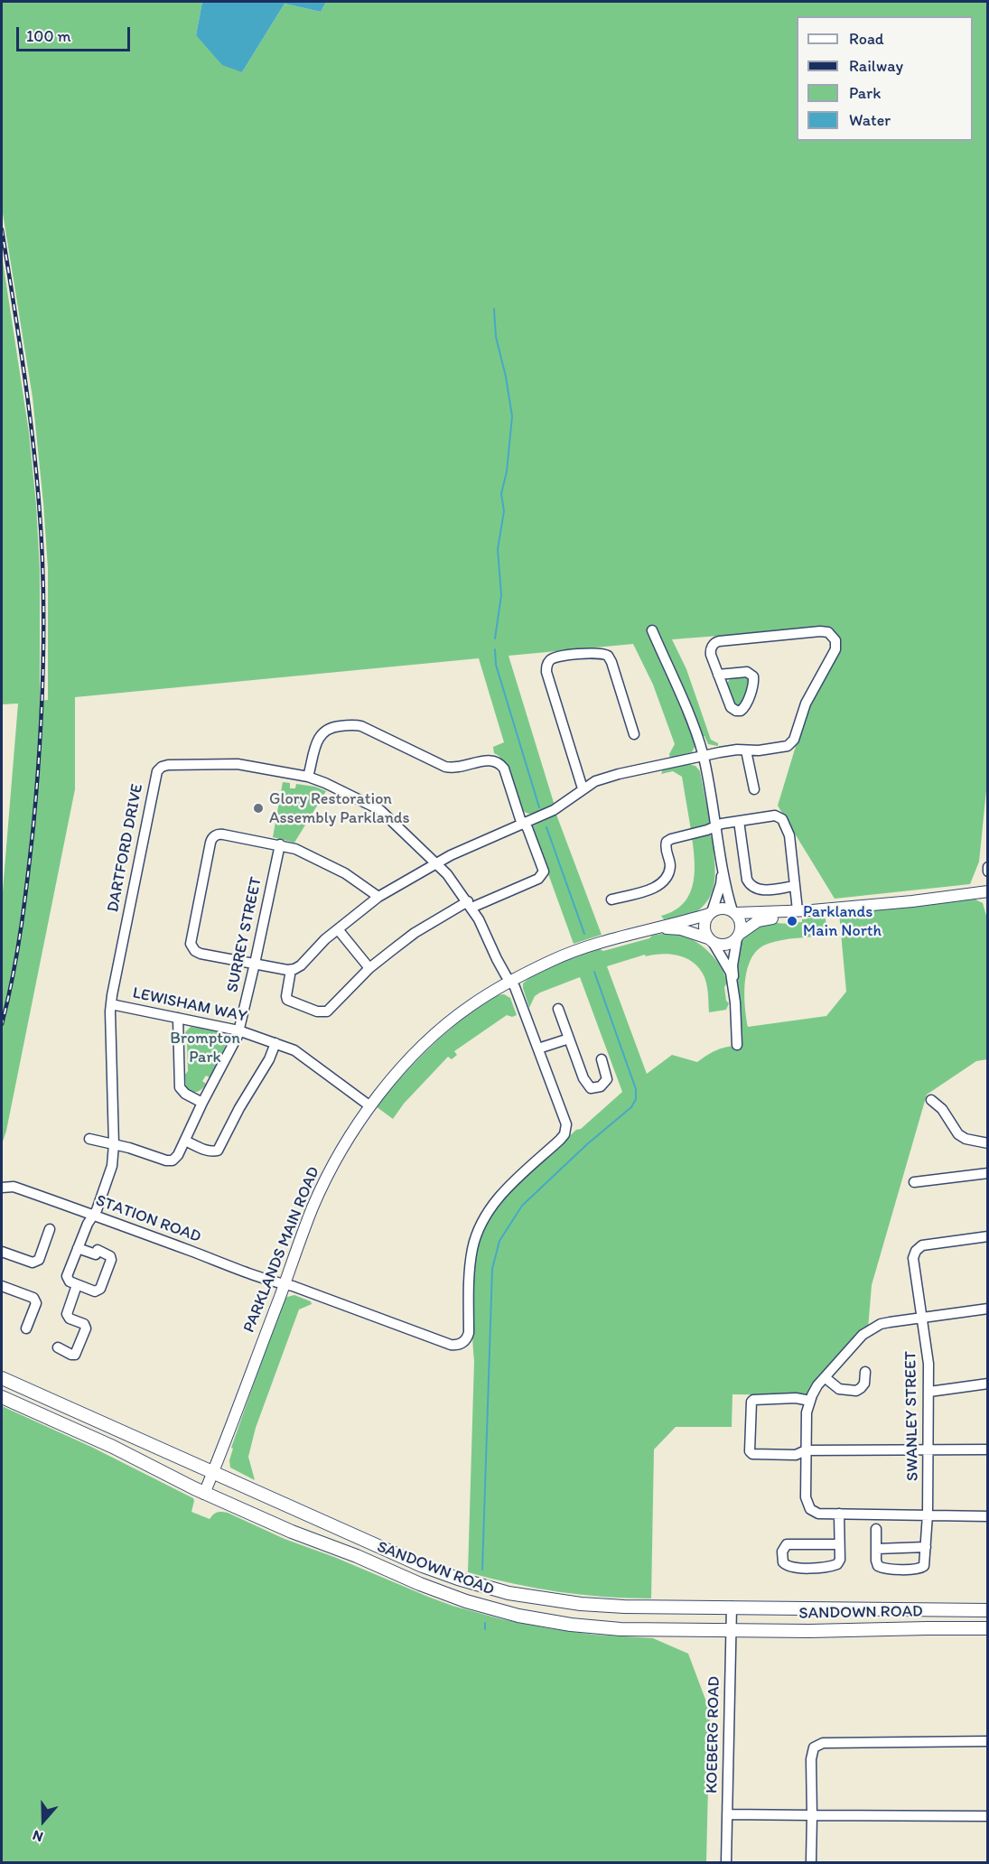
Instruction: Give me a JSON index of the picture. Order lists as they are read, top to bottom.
{
  "streets": {
    "main road": ["SANDOWN ROAD"],
    "street": [
      "DARTFORD DRIVE",
      "SURREY STREET",
      "LEWISHAM WAY",
      "STATION ROAD",
      "PARKLANDS MAIN ROAD",
      "SWANLEY STREET",
      "KOEBERG ROAD"
    ]
  },
  "crossings": [
    ["DARTFORD DRIVE", "SURREY STREET"],
    ["DARTFORD DRIVE", "LEWISHAM WAY"],
    ["DARTFORD DRIVE", "STATION ROAD"],
    ["DARTFORD DRIVE", "PARKLANDS MAIN ROAD"],
    ["SURREY STREET", "LEWISHAM WAY"],
    ["LEWISHAM WAY", "PARKLANDS MAIN ROAD"],
    ["STATION ROAD", "PARKLANDS MAIN ROAD"],
    ["PARKLANDS MAIN ROAD", "SANDOWN ROAD"],
    ["SANDOWN ROAD", "KOEBERG ROAD"]
  ],
  "parks": ["Brompton Park"],
  "places": ["Glory Restoration Assembly Parklands", "Parklands Main North"],
  "legend": [
    "Road",
    "Railway",
    "Park",
    "Water"
  ],
  "scale_bar": "100 m",
  "north": "bottom"
}
